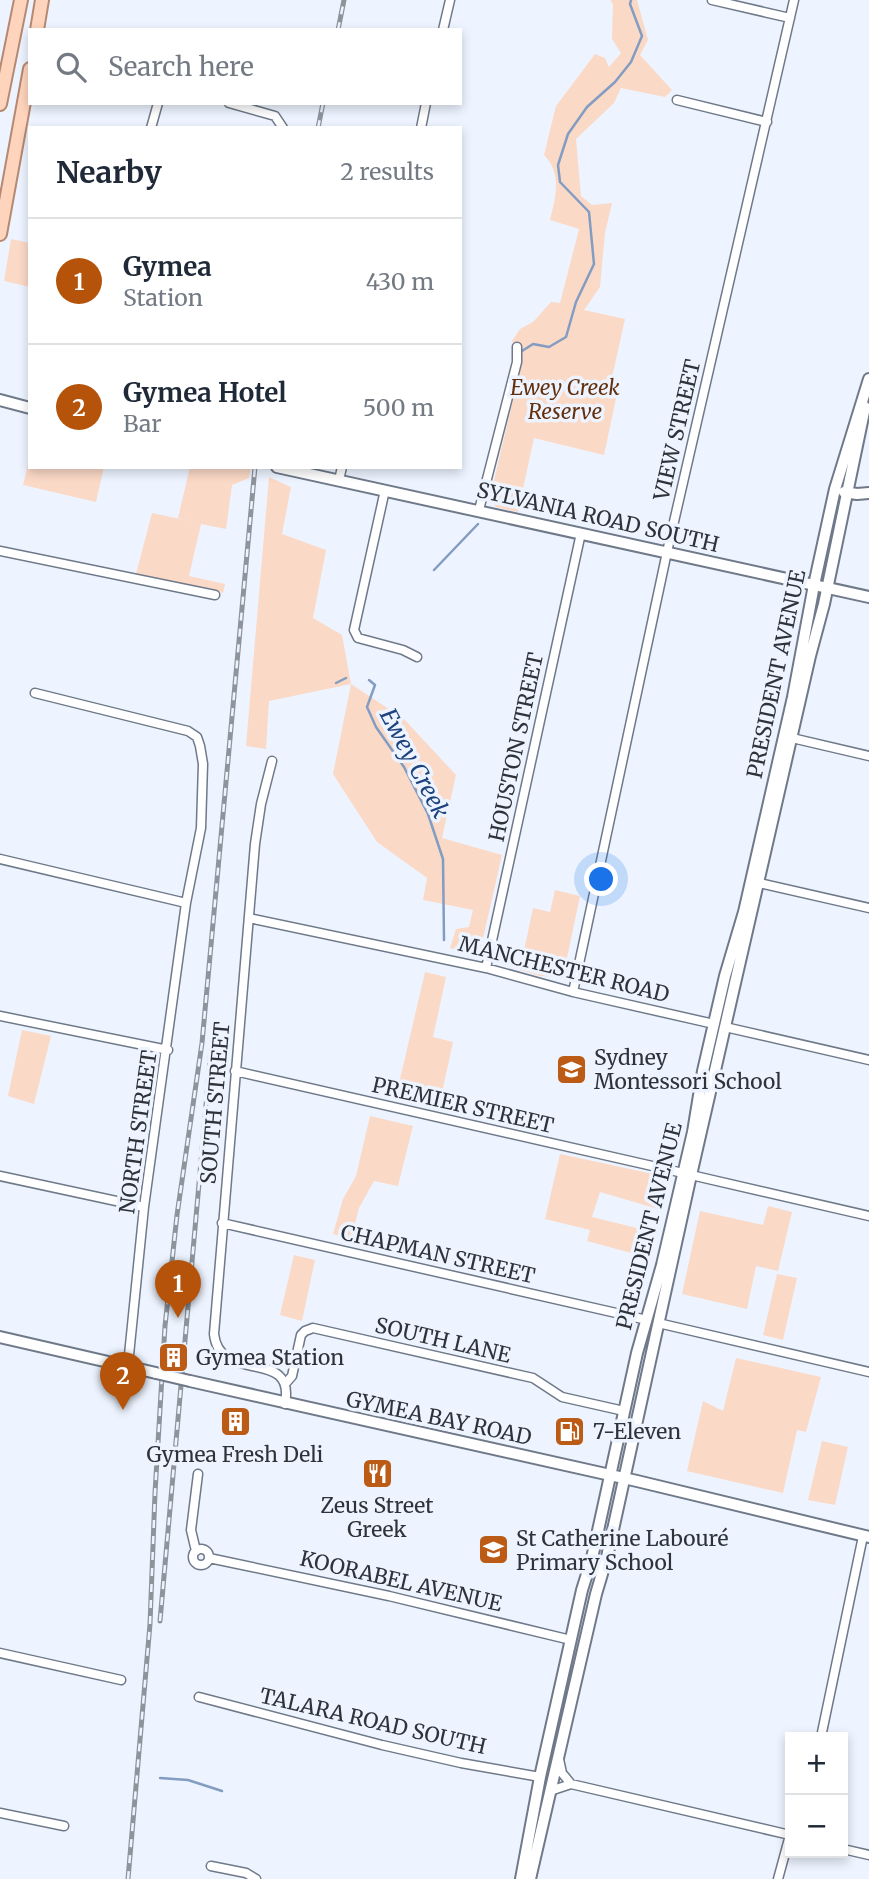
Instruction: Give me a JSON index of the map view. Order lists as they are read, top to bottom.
{
  "streets": {
    "main road": [
      "SYLVANIA ROAD SOUTH",
      "PRESIDENT AVENUE",
      "GYMEA BAY ROAD",
      "KOORABEL AVENUE"
    ],
    "street": [
      "VIEW STREET",
      "HOUSTON STREET",
      "MANCHESTER ROAD",
      "SOUTH STREET",
      "PREMIER STREET",
      "NORTH STREET",
      "CHAPMAN STREET",
      "SOUTH LANE",
      "TALARA ROAD SOUTH"
    ]
  },
  "crossings": [
    ["VIEW STREET", "SYLVANIA ROAD SOUTH"],
    ["VIEW STREET", "MANCHESTER ROAD"],
    ["SYLVANIA ROAD SOUTH", "PRESIDENT AVENUE"],
    ["SYLVANIA ROAD SOUTH", "HOUSTON STREET"],
    ["PRESIDENT AVENUE", "MANCHESTER ROAD"],
    ["PRESIDENT AVENUE", "PREMIER STREET"],
    ["PRESIDENT AVENUE", "CHAPMAN STREET"],
    ["PRESIDENT AVENUE", "SOUTH LANE"],
    ["PRESIDENT AVENUE", "GYMEA BAY ROAD"],
    ["PRESIDENT AVENUE", "KOORABEL AVENUE"],
    ["PRESIDENT AVENUE", "TALARA ROAD SOUTH"],
    ["HOUSTON STREET", "MANCHESTER ROAD"],
    ["MANCHESTER ROAD", "SOUTH STREET"],
    ["SOUTH STREET", "PREMIER STREET"],
    ["SOUTH STREET", "CHAPMAN STREET"],
    ["SOUTH STREET", "SOUTH LANE"],
    ["NORTH STREET", "GYMEA BAY ROAD"]
  ],
  "water": ["Ewey Creek"],
  "parks": ["Ewey Creek Reserve"],
  "places": {
    "school or university": ["Sydney Montessori School", "St Catherine Labouré Primary School"],
    "building": ["Gymea Station", "Gymea Fresh Deli"],
    "fuel station": ["7-Eleven"],
    "restaurant": ["Zeus Street Greek"]
  },
  "page": {
    "search": "Search here",
    "heading": ["Nearby", "2 results"],
    "list": [
      {
        "mark": "1",
        "name": "Gymea",
        "note": "Station",
        "value": "430 m"
      },
      {
        "mark": "2",
        "name": "Gymea Hotel",
        "note": "Bar",
        "value": "500 m"
      }
    ],
    "pins": ["1", "2"],
    "map_buttons": ["+", "−"]
  }
}
